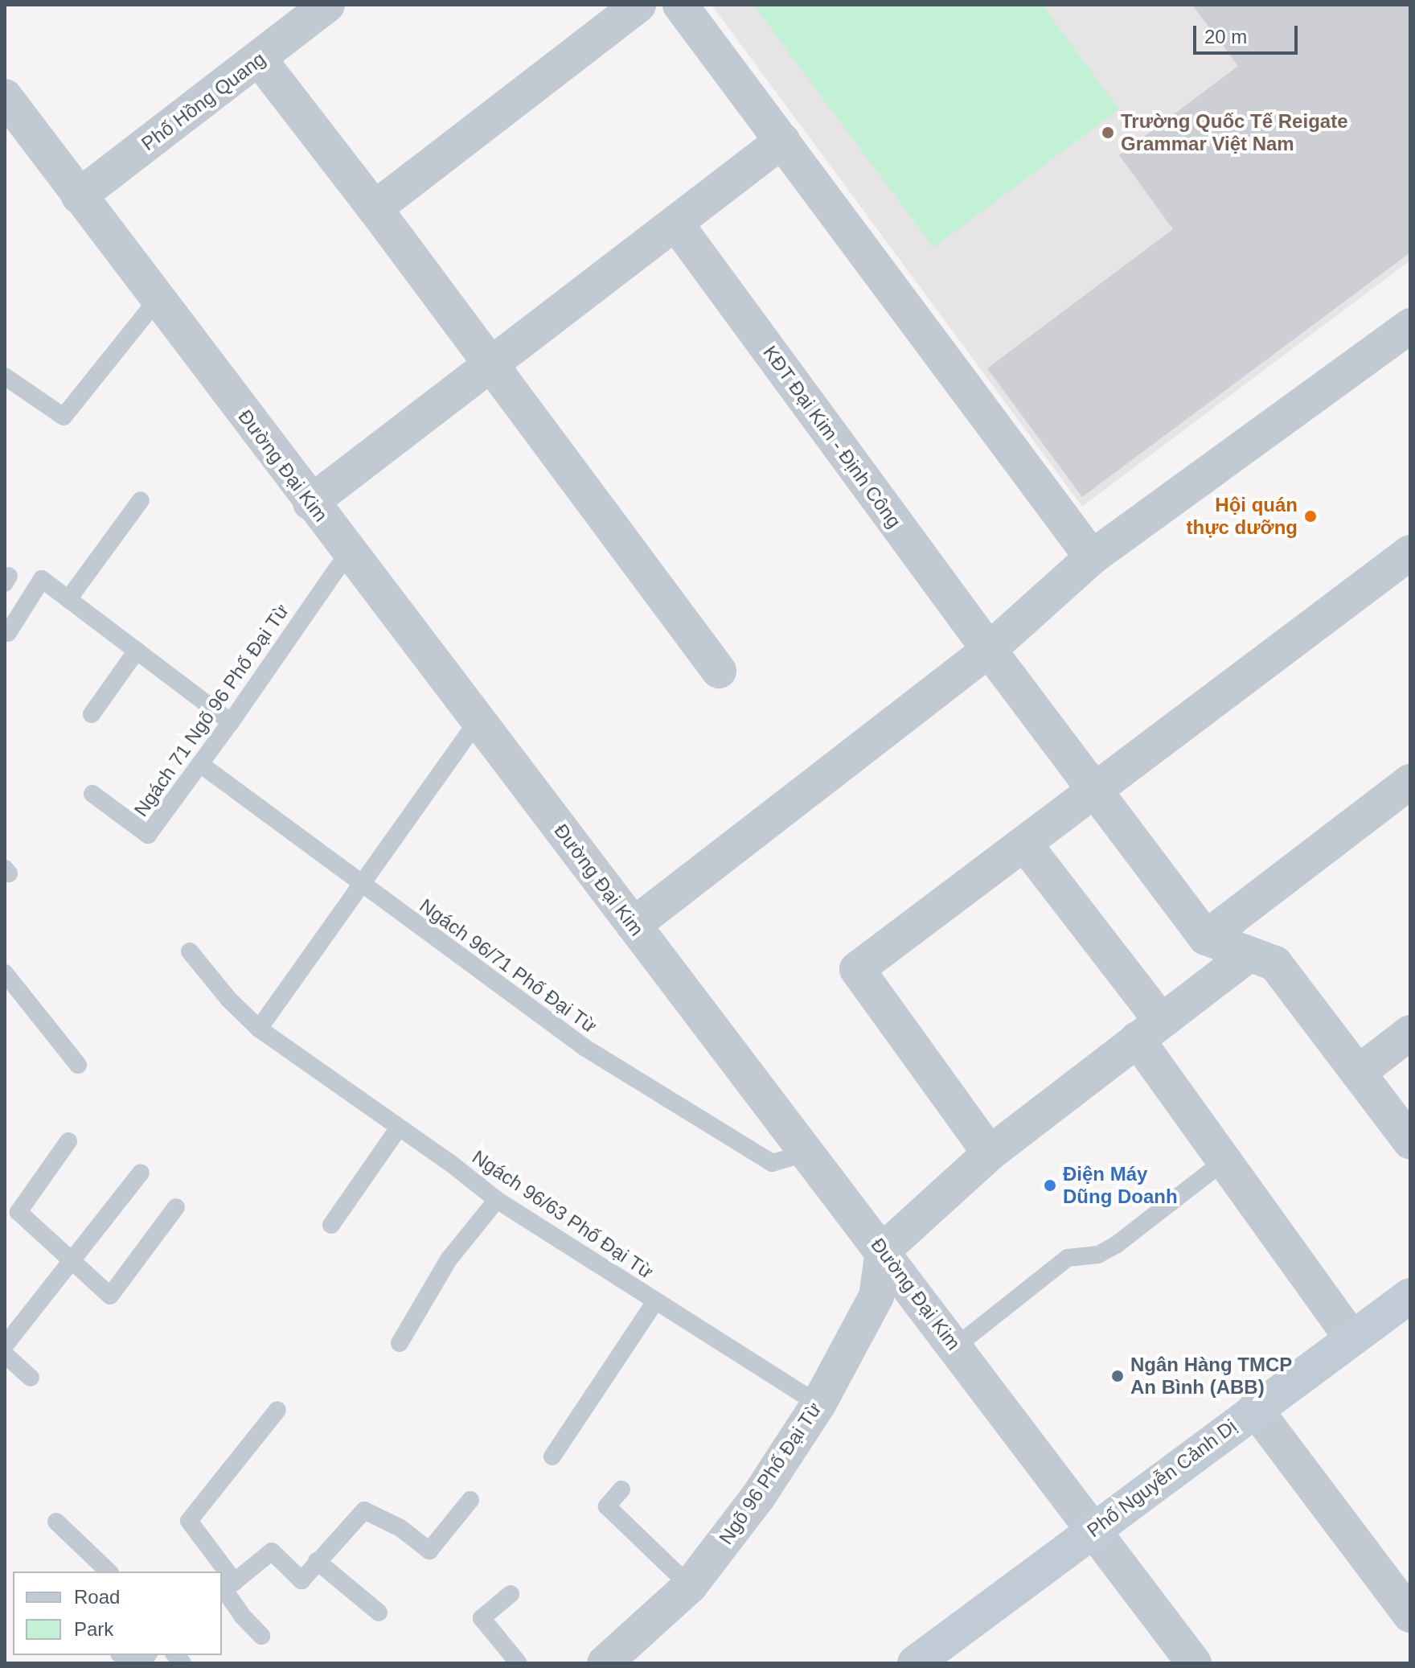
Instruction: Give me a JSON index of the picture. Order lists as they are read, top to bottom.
{
  "streets": {
    "main road": ["Phố Nguyễn Cảnh Dị"],
    "street": [
      "Phố Hồng Quang",
      "KĐT Đại Kim - Định Công",
      "Đường Đại Kim",
      "Ngõ 96 Phố Đại Từ"
    ],
    "lane": ["Ngách 71 Ngõ 96 Phố Đại Từ", "Ngách 96/71 Phố Đại Từ", "Ngách 96/63 Phố Đại Từ"]
  },
  "crossings": [
    ["Phố Hồng Quang", "Đường Đại Kim"],
    ["Đường Đại Kim", "Ngách 71 Ngõ 96 Phố Đại Từ"],
    ["Đường Đại Kim", "Ngách 96/71 Phố Đại Từ"],
    ["Đường Đại Kim", "Ngõ 96 Phố Đại Từ"],
    ["Đường Đại Kim", "Phố Nguyễn Cảnh Dị"],
    ["Ngách 71 Ngõ 96 Phố Đại Từ", "Ngách 96/71 Phố Đại Từ"],
    ["Ngách 96/63 Phố Đại Từ", "Ngõ 96 Phố Đại Từ"]
  ],
  "places": [
    "Trường Quốc Tế Reigate Grammar Việt Nam",
    "Hội quán thực dưỡng",
    "Điện Máy Dũng Doanh",
    "Ngân Hàng TMCP An Bình (ABB)"
  ],
  "legend": ["Road", "Park"],
  "scale_bar": "20 m"
}
